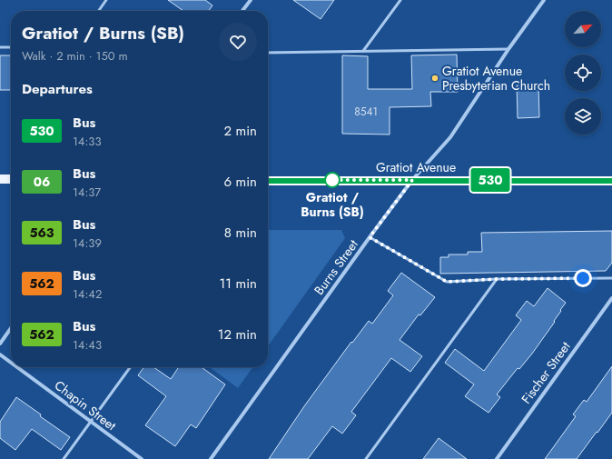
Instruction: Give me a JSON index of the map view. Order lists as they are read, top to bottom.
{
  "streets": {
    "main road": ["Gratiot Avenue"],
    "street": ["Burns Street", "Fischer Street", "Chapin Street"]
  },
  "crossings": [
    ["Gratiot Avenue", "Burns Street"]
  ],
  "places": ["Gratiot Avenue Presbyterian Church", "Gratiot / Burns (SB)"],
  "lines": ["bus line 530"],
  "house_numbers": ["8541"],
  "north": "top right",
  "page": {
    "on_map": "530",
    "heading": [
      ["Gratiot / Burns (SB)", "Walk · 2 min · 150 m"],
      "Departures"
    ],
    "list": [
      {
        "mark": "530",
        "name": "Bus",
        "note": "14:33",
        "value": "2 min"
      },
      {
        "mark": "06",
        "name": "Bus",
        "note": "14:37",
        "value": "6 min"
      },
      {
        "mark": "563",
        "name": "Bus",
        "note": "14:39",
        "value": "8 min"
      },
      {
        "mark": "562",
        "name": "Bus",
        "note": "14:42",
        "value": "11 min"
      },
      {
        "mark": "562",
        "name": "Bus",
        "note": "14:43",
        "value": "12 min"
      }
    ]
  }
}
